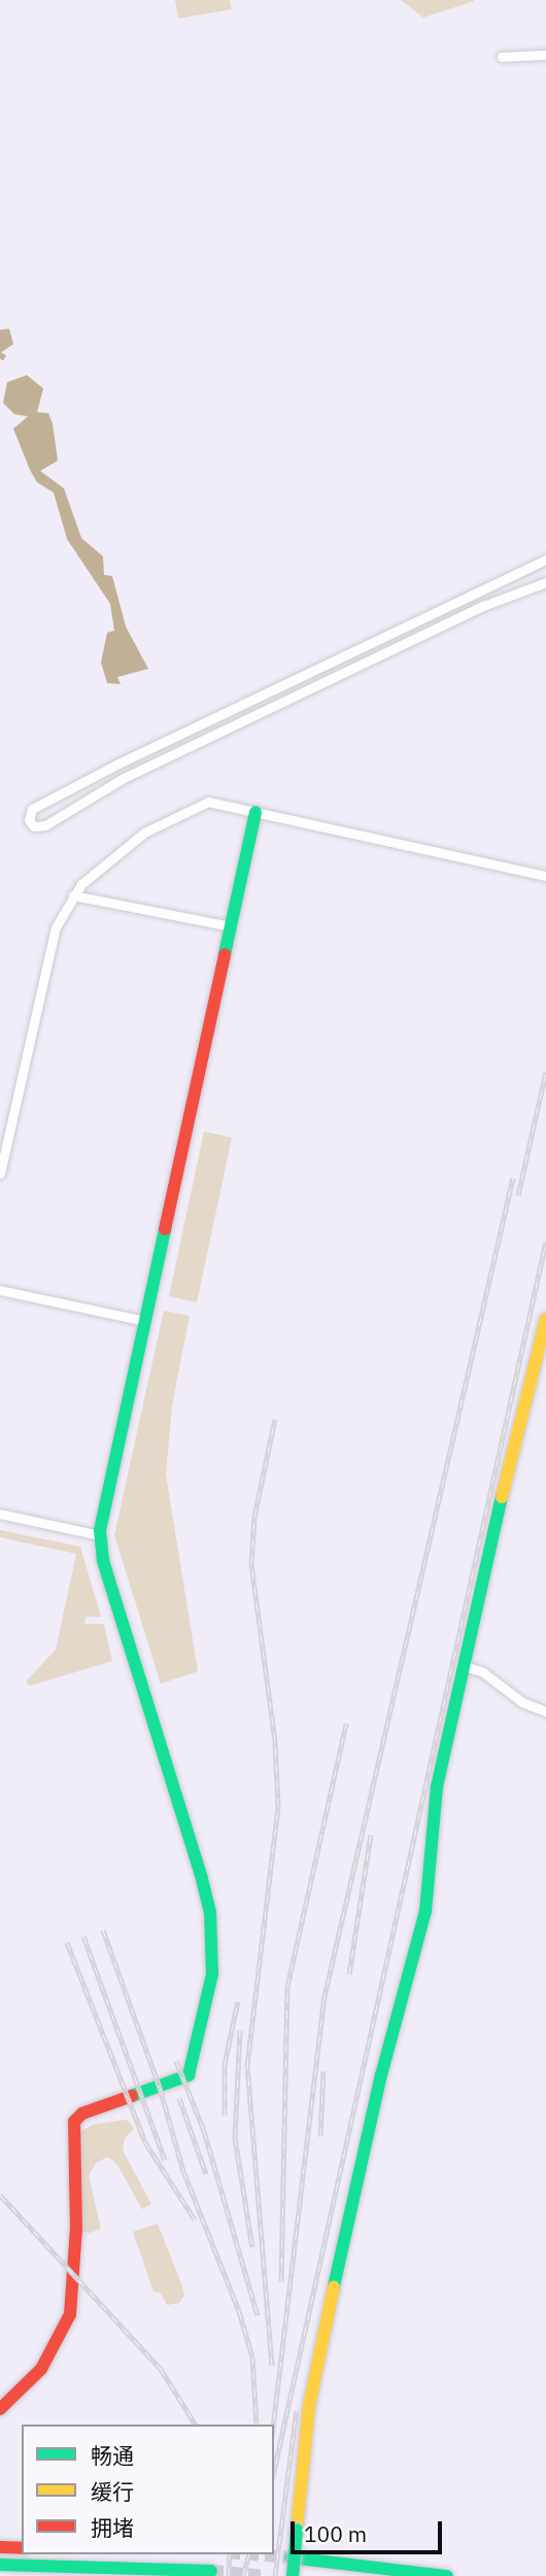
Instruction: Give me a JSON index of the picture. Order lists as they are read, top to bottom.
{
  "legend": ["畅通", "缓行", "拥堵"],
  "scale_bar": "100 m"
}
